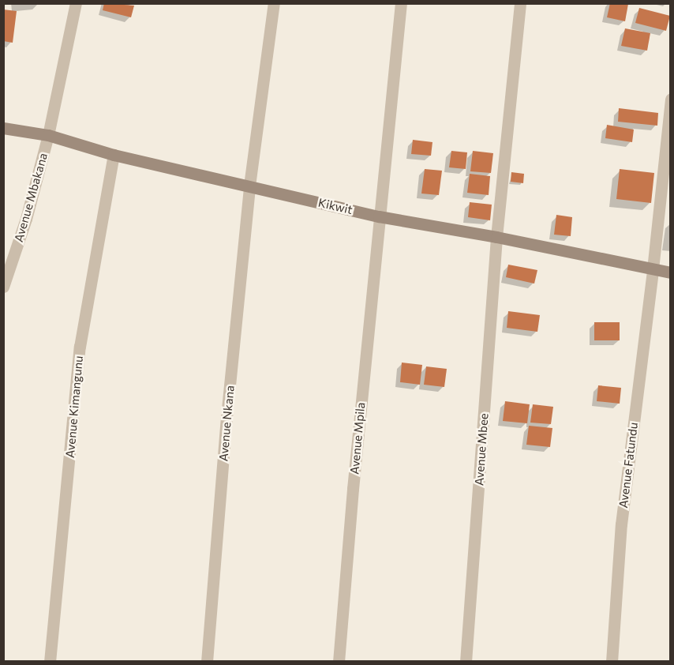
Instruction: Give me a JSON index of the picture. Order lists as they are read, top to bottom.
{
  "streets": {
    "main road": ["Kikwit"],
    "street": [
      "Avenue Mbakana",
      "Avenue Kimangunu",
      "Avenue Nkana",
      "Avenue Mpila",
      "Avenue Mbee",
      "Avenue Fatundu"
    ]
  },
  "crossings": [
    ["Avenue Mbakana", "Kikwit"],
    ["Kikwit", "Avenue Kimangunu"],
    ["Kikwit", "Avenue Nkana"],
    ["Kikwit", "Avenue Mpila"],
    ["Kikwit", "Avenue Mbee"],
    ["Kikwit", "Avenue Fatundu"]
  ]
}
